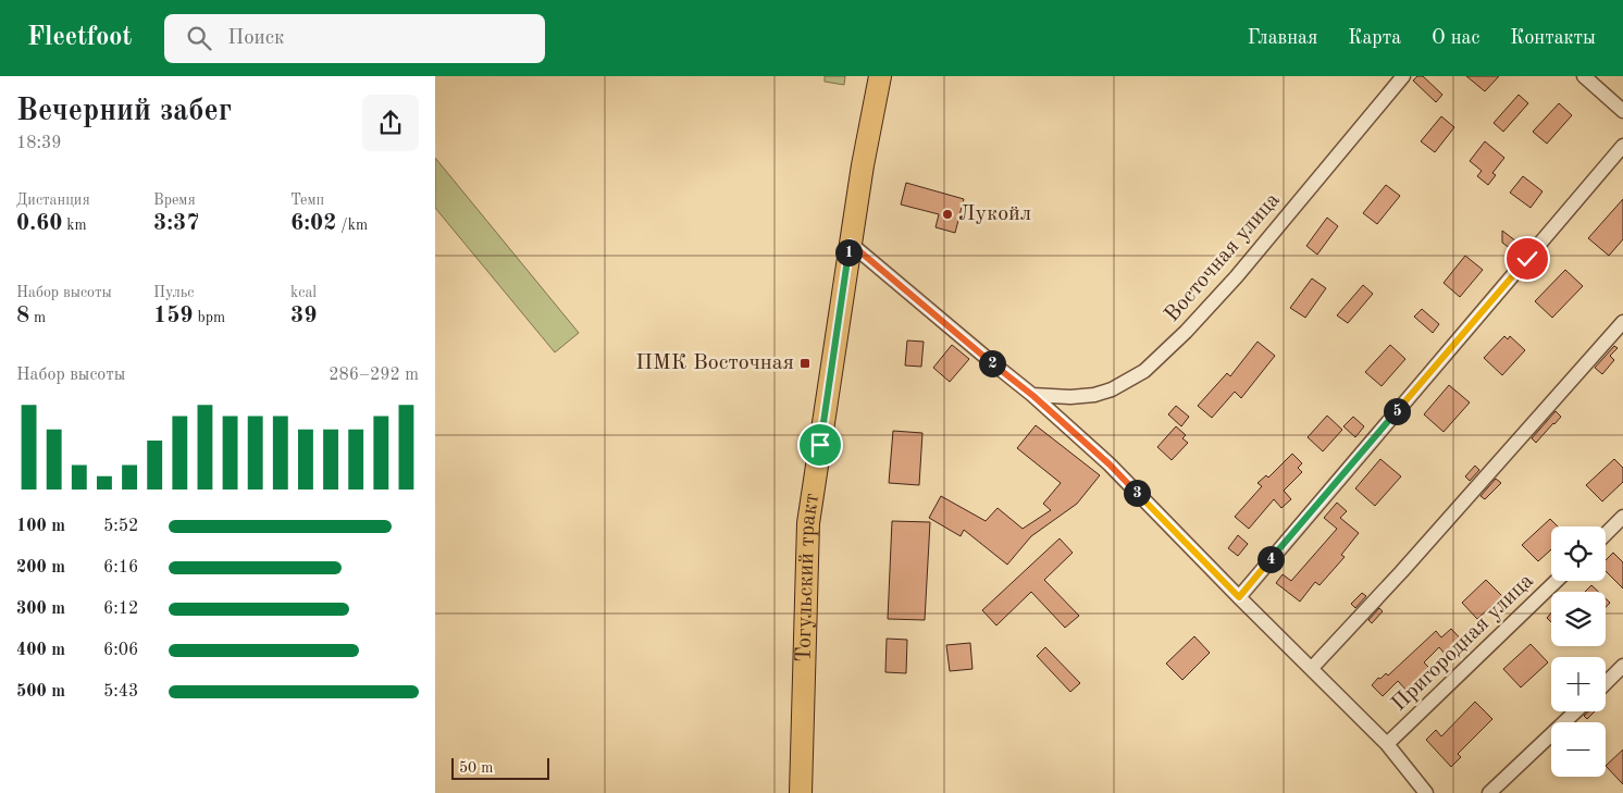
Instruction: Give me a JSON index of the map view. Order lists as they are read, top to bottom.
{
  "streets": {
    "main road": ["Тогульский тракт"],
    "street": ["Восточная улица", "Пригородная улица"]
  },
  "places": {
    "other": ["Лукойл"],
    "transit": ["ПМК Восточная"]
  },
  "scale_bar": "50 m",
  "page": {
    "header": "Fleetfoot",
    "search": "Поиск",
    "nav": [
      "Главная",
      "Карта",
      "О нас",
      "Контакты"
    ],
    "heading": ["Вечерний забег", "18:39"],
    "stats": [
      ["Дистанция", "0.60 km"],
      ["Время", "3:37"],
      ["Темп", "6:02 /km"],
      ["Набор высоты", "8 m"],
      ["Пульс", "159 bpm"],
      ["kcal", "39"]
    ],
    "pins": [
      "1",
      "2",
      "5",
      "3",
      "4"
    ],
    "chart": ["Набор высоты", "286–292 m"],
    "list": [
      {
        "name": "100 m",
        "note": "5:52"
      },
      {
        "name": "200 m",
        "note": "6:16"
      },
      {
        "name": "300 m",
        "note": "6:12"
      },
      {
        "name": "400 m",
        "note": "6:06"
      },
      {
        "name": "500 m",
        "note": "5:43"
      }
    ],
    "map_buttons": ["+", "−"],
    "scale": "50 m"
  }
}
